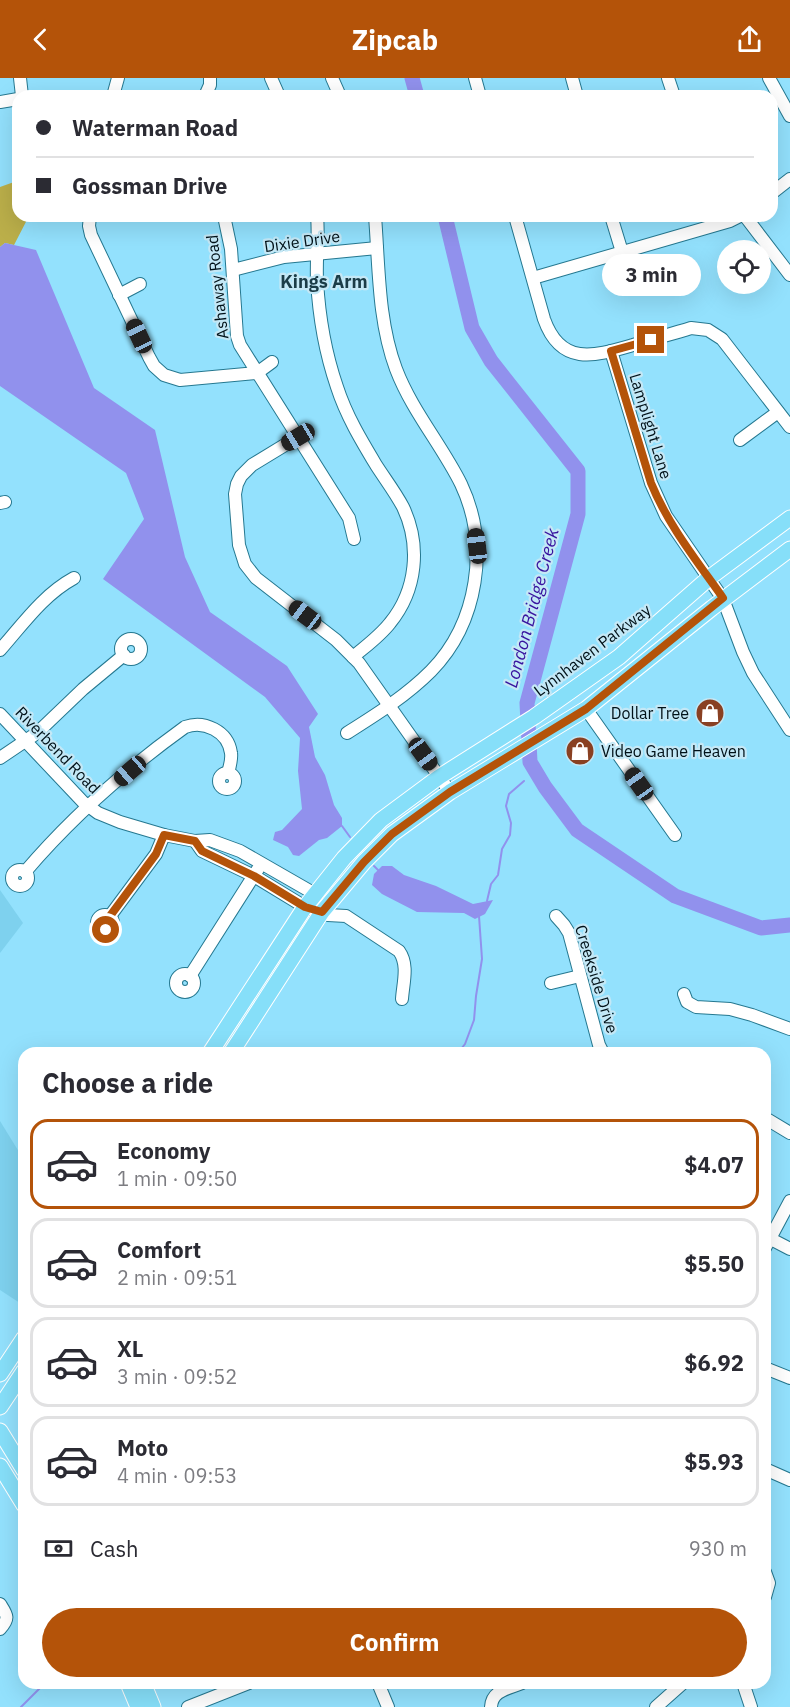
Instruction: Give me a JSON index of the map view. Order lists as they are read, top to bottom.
{
  "streets": {
    "main road": ["Lynnhaven Parkway"],
    "street": [
      "Dixie Drive",
      "Ashaway Road",
      "Lamplight Lane",
      "Riverbend Road",
      "Creekside Drive"
    ]
  },
  "crossings": [
    ["Dixie Drive", "Ashaway Road"],
    ["Lamplight Lane", "Lynnhaven Parkway"],
    ["Lynnhaven Parkway", "Riverbend Road"]
  ],
  "districts": ["Kings Arm"],
  "water": ["London Bridge Creek"],
  "places": {
    "shop": ["Dollar Tree", "Video Game Heaven"]
  },
  "page": {
    "header": "Zipcab",
    "banner": ["Waterman Road", "Gossman Drive"],
    "bubble": "3 min",
    "heading": "Choose a ride",
    "list": [
      {
        "name": "Economy",
        "note": "1 min · 09:50",
        "value": "$4.07"
      },
      {
        "name": "Comfort",
        "note": "2 min · 09:51",
        "value": "$5.50"
      },
      {
        "name": "XL",
        "note": "3 min · 09:52",
        "value": "$6.92"
      },
      {
        "name": "Moto",
        "note": "4 min · 09:53",
        "value": "$5.93"
      }
    ],
    "pay": ["Cash", "930 m"],
    "buttons": "Confirm"
  }
}
